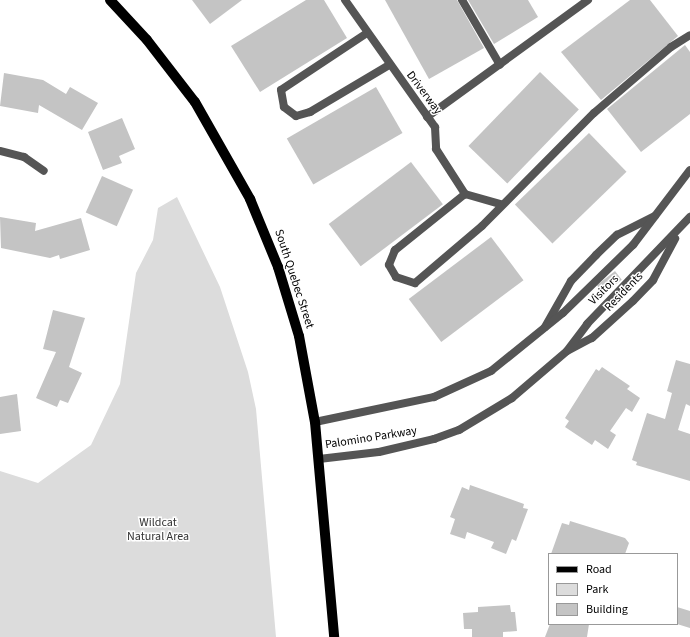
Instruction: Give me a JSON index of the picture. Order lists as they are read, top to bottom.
{
  "streets": {
    "main road": ["South Quebec Street"],
    "street": [
      "Driverway",
      "Visitors",
      "Residents",
      "Palomino Parkway"
    ]
  },
  "crossings": [
    ["South Quebec Street", "Palomino Parkway"],
    ["Visitors", "Residents"],
    ["Visitors", "Palomino Parkway"],
    ["Residents", "Palomino Parkway"]
  ],
  "parks": ["Wildcat Natural Area"],
  "legend": ["Road", "Park", "Building"]
}
